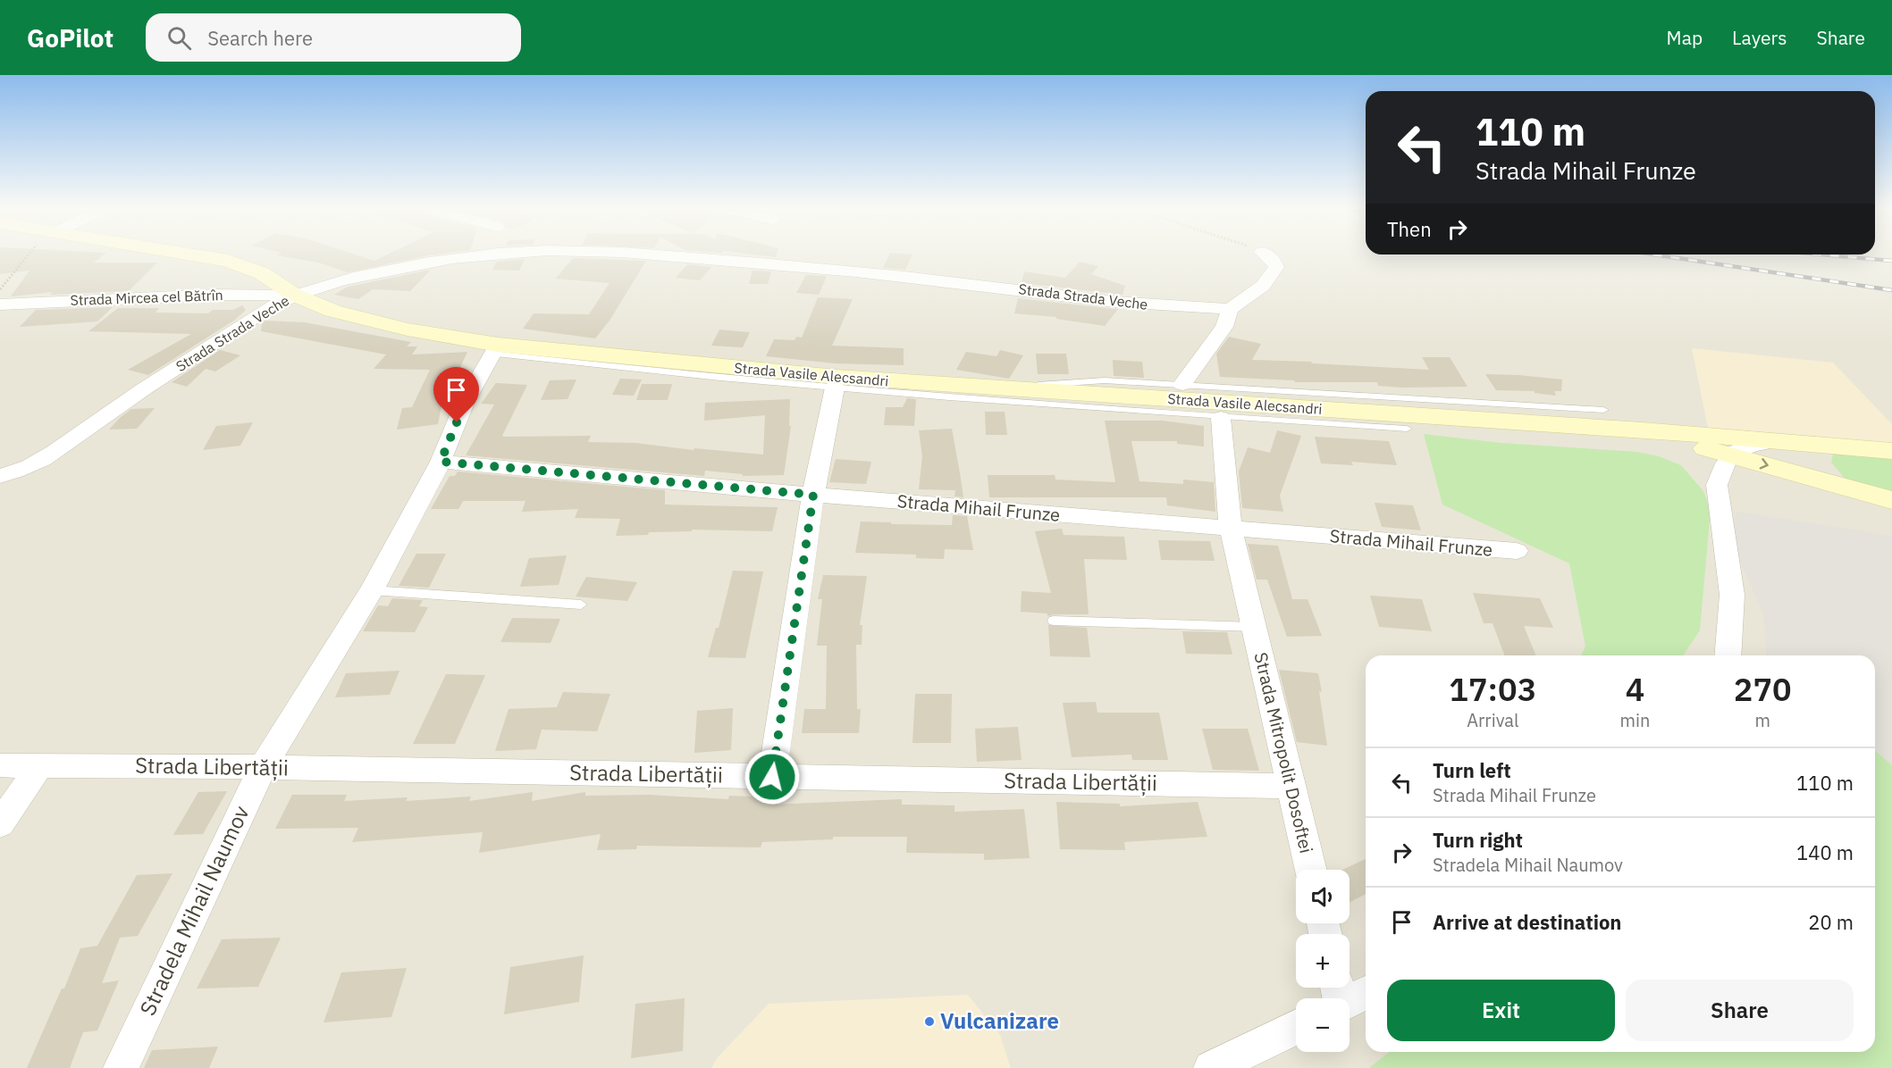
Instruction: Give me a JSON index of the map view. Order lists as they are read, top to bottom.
{
  "streets": {
    "main road": ["Strada Vasile Alecsandri"],
    "street": [
      "Strada Strada Veche",
      "Strada Mircea cel Bătrîn",
      "Strada Mihail Frunze",
      "Strada Mitropolit Dosoftei",
      "Strada Libertății",
      "Stradela Mihail Naumov"
    ]
  },
  "crossings": [
    ["Strada Strada Veche", "Strada Mircea cel Bătrîn"],
    ["Strada Strada Veche", "Strada Vasile Alecsandri"],
    ["Strada Mircea cel Bătrîn", "Strada Vasile Alecsandri"],
    ["Strada Vasile Alecsandri", "Stradela Mihail Naumov"],
    ["Strada Mihail Frunze", "Strada Mitropolit Dosoftei"],
    ["Strada Mihail Frunze", "Stradela Mihail Naumov"],
    ["Strada Mitropolit Dosoftei", "Strada Libertății"],
    ["Strada Libertății", "Stradela Mihail Naumov"]
  ],
  "places": ["Vulcanizare"],
  "page": {
    "header": "GoPilot",
    "search": "Search here",
    "nav": ["Map", "Layers", "Share"],
    "turn": ["110 m", "Strada Mihail Frunze"],
    "then": "Then",
    "eta": [
      "17:03",
      "Arrival",
      "4",
      "min",
      "270",
      "m"
    ],
    "list": [
      {
        "name": "Turn left",
        "note": "Strada Mihail Frunze",
        "value": "110 m"
      },
      {
        "name": "Turn right",
        "note": "Stradela Mihail Naumov",
        "value": "140 m"
      },
      {
        "name": "Arrive at destination",
        "value": "20 m"
      }
    ],
    "map_buttons": ["+", "−"],
    "buttons": ["Exit", "Share"]
  }
}
